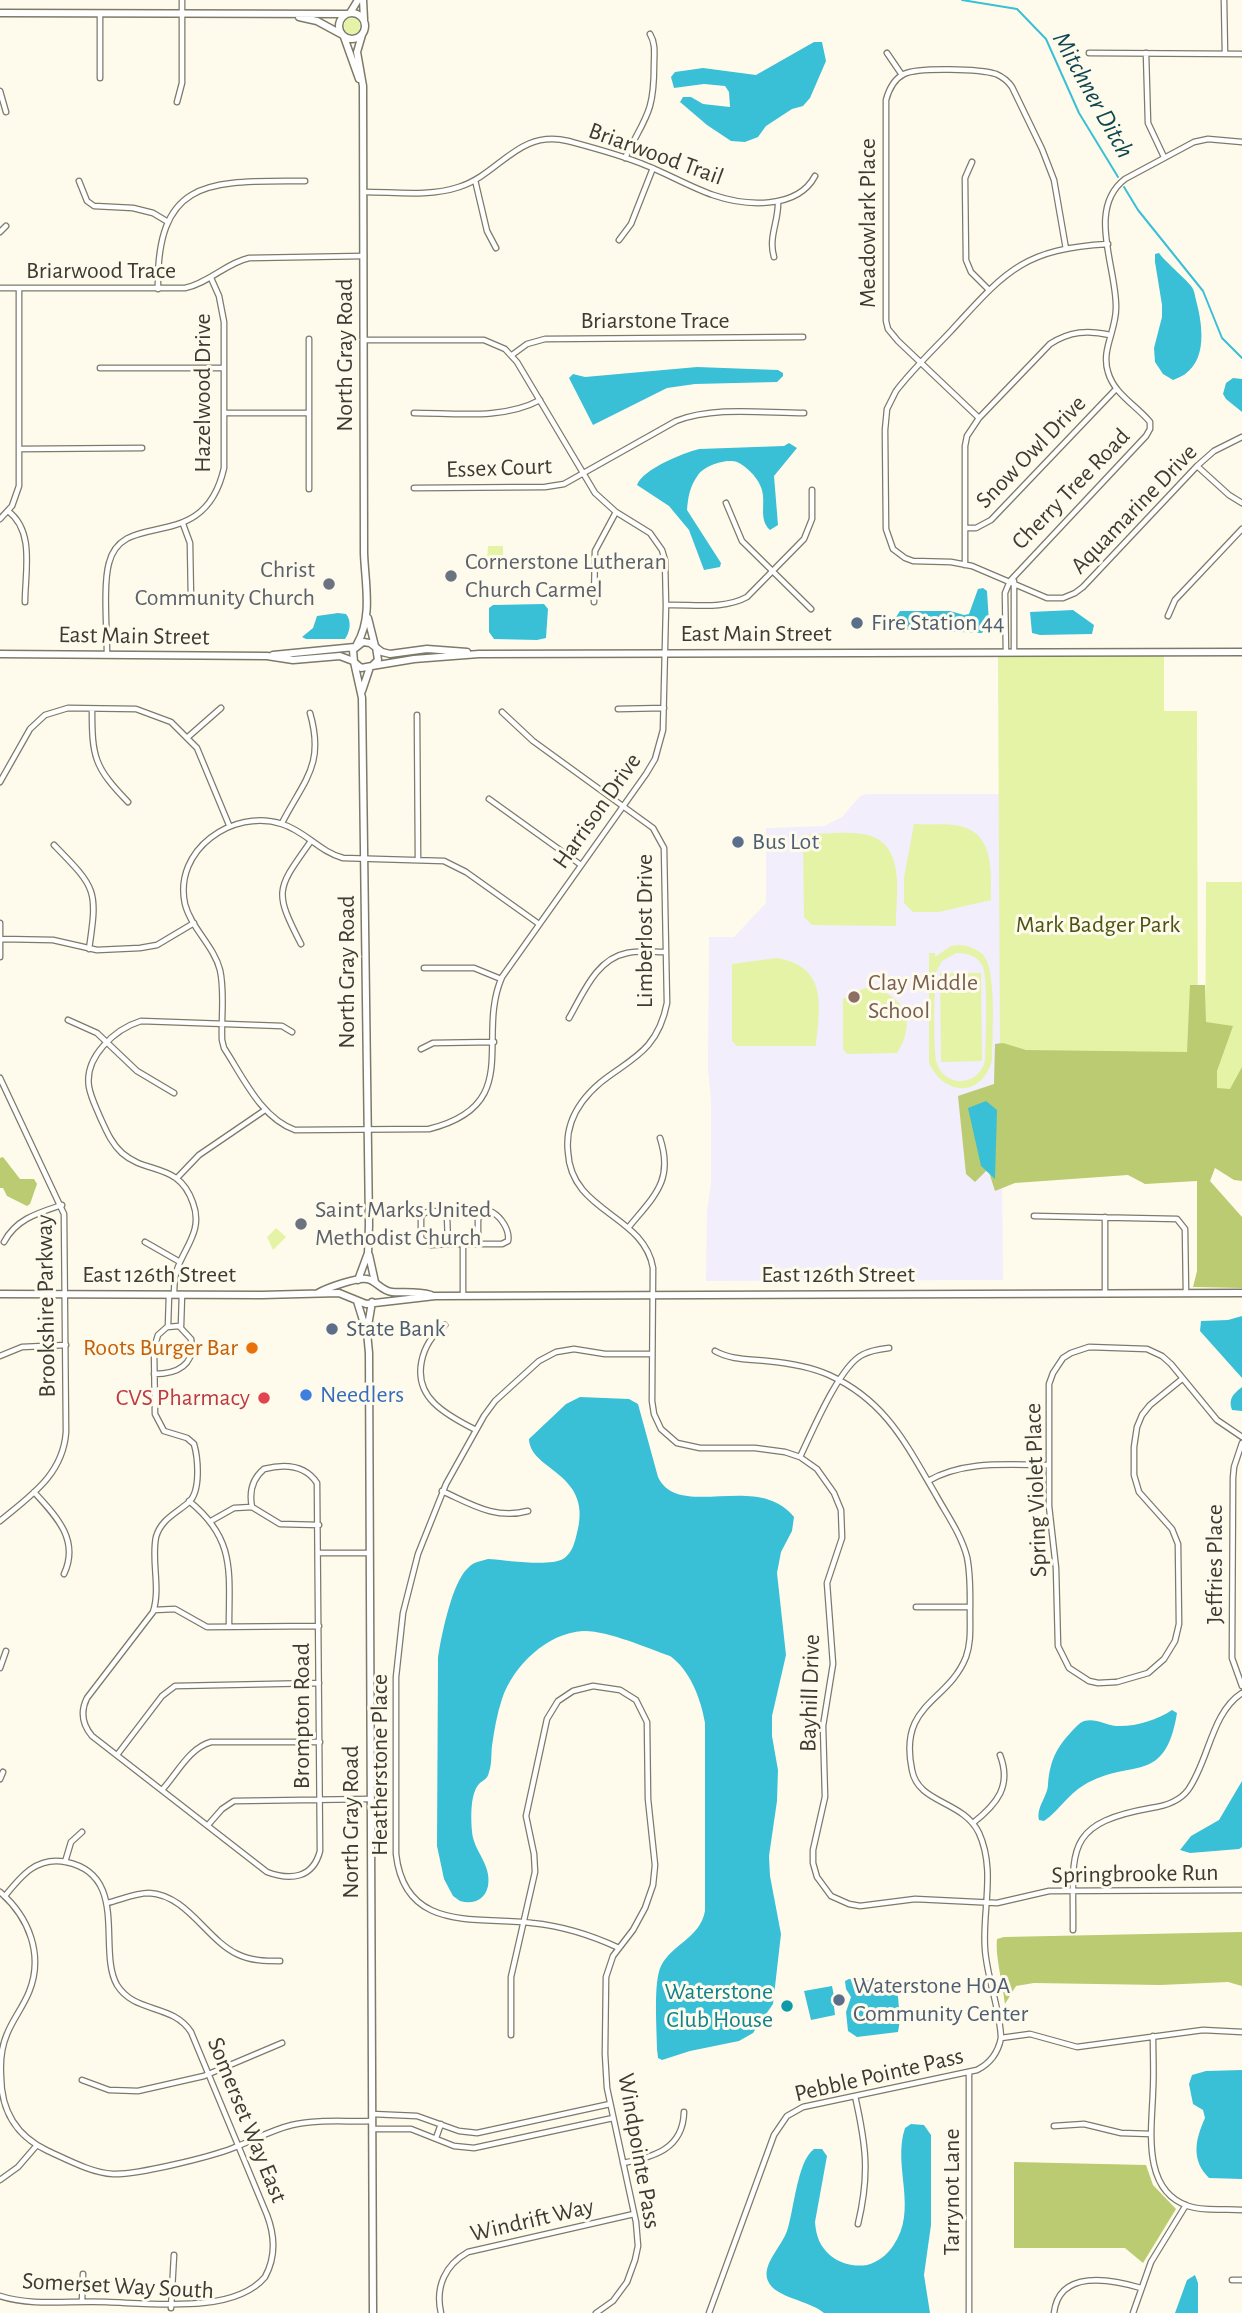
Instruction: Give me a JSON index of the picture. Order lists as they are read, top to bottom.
{
  "streets": {
    "street": [
      "Briarwood Trail",
      "Meadowlark Place",
      "Briarwood Trace",
      "Briarstone Trace",
      "North Gray Road",
      "Hazelwood Drive",
      "Snow Owl Drive",
      "Essex Court",
      "Cherry Tree Road",
      "Aquamarine Drive",
      "East Main Street",
      "Harrison Drive",
      "Limberlost Drive",
      "East 126th Street",
      "Brookshire Parkway",
      "Spring Violet Place",
      "Jeffries Place",
      "Bayhill Drive",
      "Brompton Road",
      "Heatherstone Place",
      "Springbrooke Run",
      "Pebble Pointe Pass",
      "Somerset Way East",
      "Windpointe Pass",
      "Tarrynot Lane",
      "Windrift Way",
      "Somerset Way South"
    ]
  },
  "crossings": [
    ["Briarwood Trail", "North Gray Road"],
    ["Meadowlark Place", "Aquamarine Drive"],
    ["Briarwood Trace", "North Gray Road"],
    ["Briarwood Trace", "Hazelwood Drive"],
    ["Briarstone Trace", "Harrison Drive"],
    ["North Gray Road", "East Main Street"],
    ["North Gray Road", "Harrison Drive"],
    ["North Gray Road", "East 126th Street"],
    ["Hazelwood Drive", "East Main Street"],
    ["Snow Owl Drive", "Cherry Tree Road"],
    ["Essex Court", "Harrison Drive"],
    ["Cherry Tree Road", "Aquamarine Drive"],
    ["Cherry Tree Road", "East Main Street"],
    ["East Main Street", "Harrison Drive"],
    ["Harrison Drive", "Limberlost Drive"],
    ["Limberlost Drive", "East 126th Street"],
    ["Limberlost Drive", "Bayhill Drive"],
    ["East 126th Street", "Brookshire Parkway"],
    ["East 126th Street", "Bayhill Drive"],
    ["Bayhill Drive", "Heatherstone Place"],
    ["Bayhill Drive", "Springbrooke Run"],
    ["Heatherstone Place", "Windpointe Pass"],
    ["Pebble Pointe Pass", "Tarrynot Lane"],
    ["Somerset Way East", "Somerset Way South"],
    ["Windpointe Pass", "Windrift Way"]
  ],
  "water": ["Mitchner Ditch"],
  "parks": ["Mark Badger Park"],
  "places": [
    "Cornerstone Lutheran Church Carmel",
    "Christ Community Church",
    "Fire Station 44",
    "Bus Lot",
    "Clay Middle School",
    "Saint Marks United Methodist Church",
    "State Bank",
    "Roots Burger Bar",
    "Needlers",
    "CVS Pharmacy",
    "Waterstone HOA Community Center",
    "Waterstone Club House"
  ]
}
